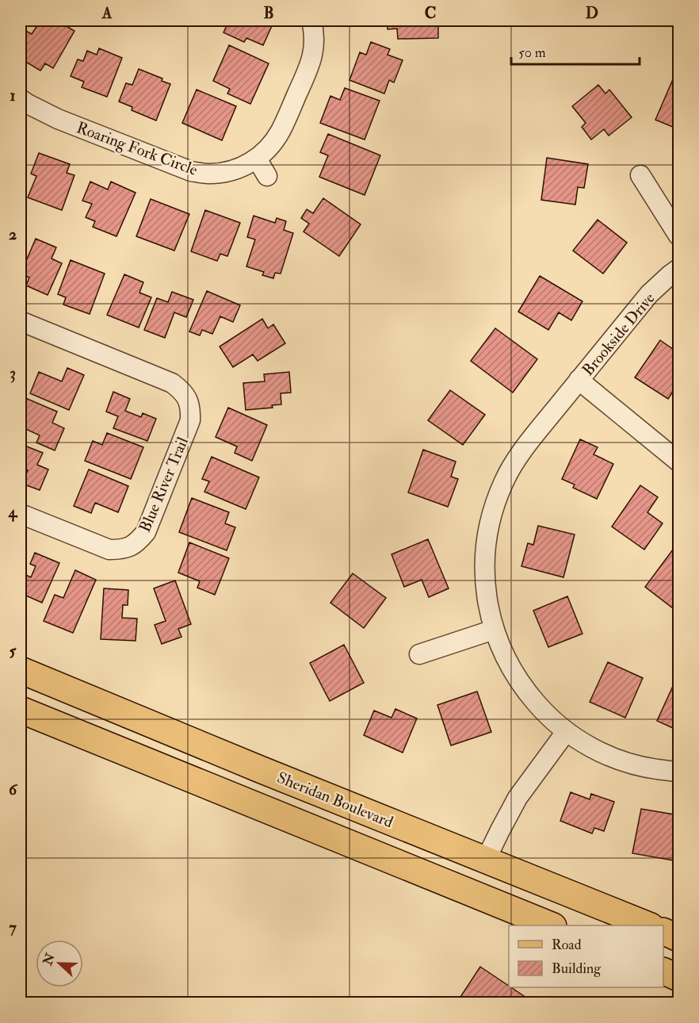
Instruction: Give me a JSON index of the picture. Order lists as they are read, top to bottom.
{
  "streets": {
    "main road": ["Sheridan Boulevard"],
    "street": ["Roaring Fork Circle", "Brookside Drive", "Blue River Trail"]
  },
  "legend": ["Road", "Building"],
  "scale_bar": "50 m",
  "north": "left",
  "grid": {
    "columns": [
      "A",
      "B",
      "C",
      "D"
    ],
    "rows": [
      "1",
      "2",
      "3",
      "4",
      "5",
      "6",
      "7"
    ]
  }
}
